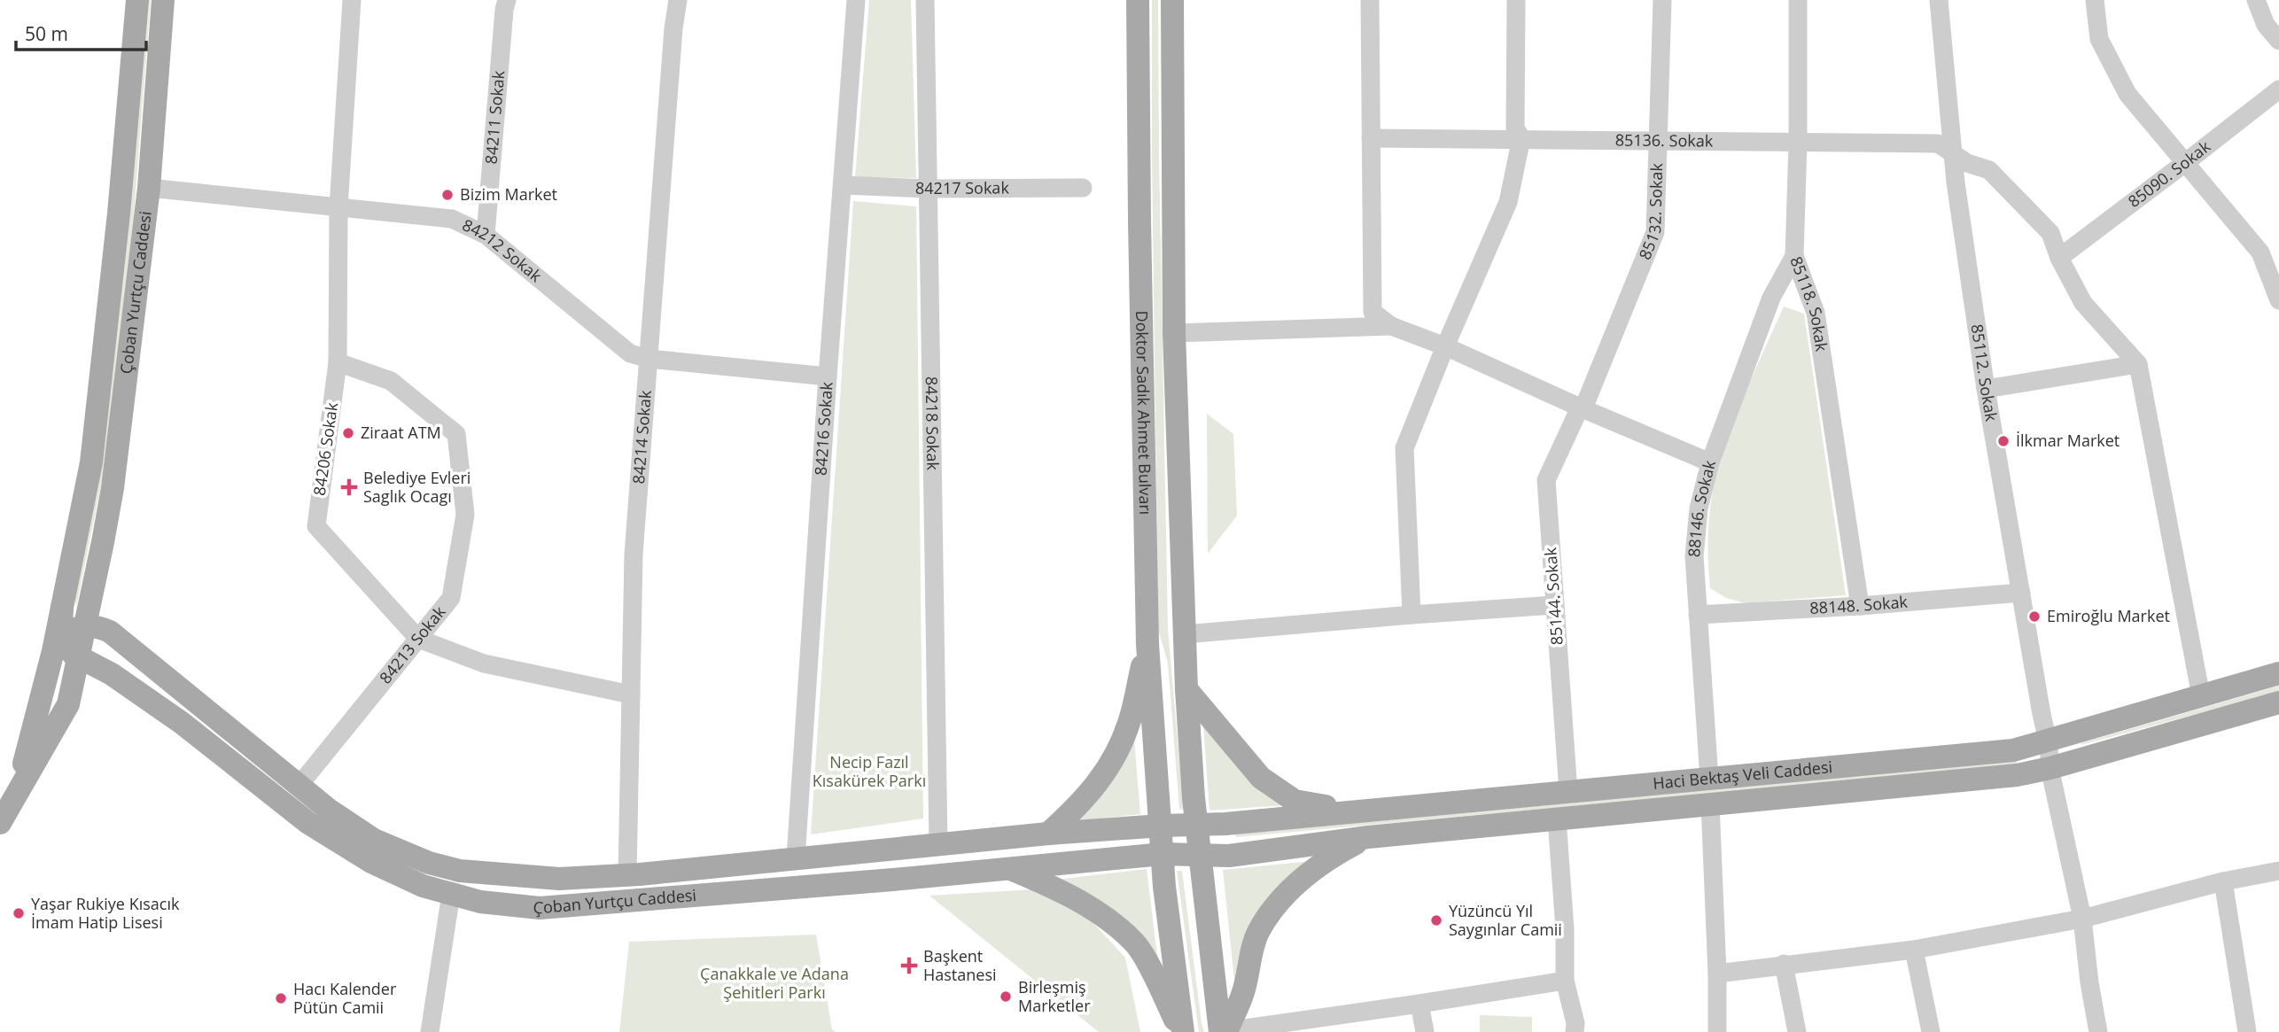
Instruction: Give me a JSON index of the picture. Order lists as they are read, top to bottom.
{
  "streets": {
    "main road": ["Çoban Yurtçu Caddesi", "Doktor Sadık Ahmet Bulvarı", "Haci Bektaş Veli Caddesi"],
    "street": [
      "84211 Sokak",
      "85136. Sokak",
      "85090. Sokak",
      "84217 Sokak",
      "85132. Sokak",
      "84212 Sokak",
      "85118. Sokak",
      "85112. Sokak",
      "84218 Sokak",
      "84216 Sokak",
      "84214 Sokak",
      "84206 Sokak",
      "88146. Sokak",
      "85144. Sokak",
      "88148. Sokak",
      "84213 Sokak"
    ]
  },
  "crossings": [
    ["84211 Sokak", "84212 Sokak"],
    ["85136. Sokak", "85090. Sokak"],
    ["85136. Sokak", "85132. Sokak"],
    ["85136. Sokak", "85118. Sokak"],
    ["85136. Sokak", "85112. Sokak"],
    ["84217 Sokak", "84218 Sokak"],
    ["84217 Sokak", "84216 Sokak"],
    ["85132. Sokak", "85144. Sokak"],
    ["84212 Sokak", "Çoban Yurtçu Caddesi"],
    ["84212 Sokak", "84216 Sokak"],
    ["84212 Sokak", "84214 Sokak"],
    ["84212 Sokak", "84206 Sokak"],
    ["Çoban Yurtçu Caddesi", "Doktor Sadık Ahmet Bulvarı"],
    ["Çoban Yurtçu Caddesi", "84218 Sokak"],
    ["Çoban Yurtçu Caddesi", "84216 Sokak"],
    ["Çoban Yurtçu Caddesi", "84214 Sokak"],
    ["Çoban Yurtçu Caddesi", "84213 Sokak"],
    ["Çoban Yurtçu Caddesi", "Haci Bektaş Veli Caddesi"],
    ["85118. Sokak", "88146. Sokak"],
    ["85118. Sokak", "88148. Sokak"],
    ["85112. Sokak", "88148. Sokak"],
    ["85112. Sokak", "Haci Bektaş Veli Caddesi"],
    ["Doktor Sadık Ahmet Bulvarı", "Haci Bektaş Veli Caddesi"],
    ["84214 Sokak", "84206 Sokak"],
    ["84206 Sokak", "84213 Sokak"],
    ["88146. Sokak", "88148. Sokak"],
    ["88146. Sokak", "Haci Bektaş Veli Caddesi"],
    ["85144. Sokak", "Haci Bektaş Veli Caddesi"]
  ],
  "parks": ["Necip Fazıl Kısakürek Parkı", "Çanakkale ve Adana Şehitleri Parkı"],
  "places": {
    "other": [
      "Bizim Market",
      "Ziraat ATM",
      "İlkmar Market",
      "Emiroğlu Market",
      "Yaşar Rukiye Kısacık İmam Hatip Lisesi",
      "Yüzüncü Yıl Saygınlar Camii",
      "Birleşmiş Marketler",
      "Hacı Kalender Pütün Camii"
    ],
    "health": ["Belediye Evleri Saglık Ocagı", "Başkent Hastanesi"]
  },
  "scale_bar": "50 m"
}
